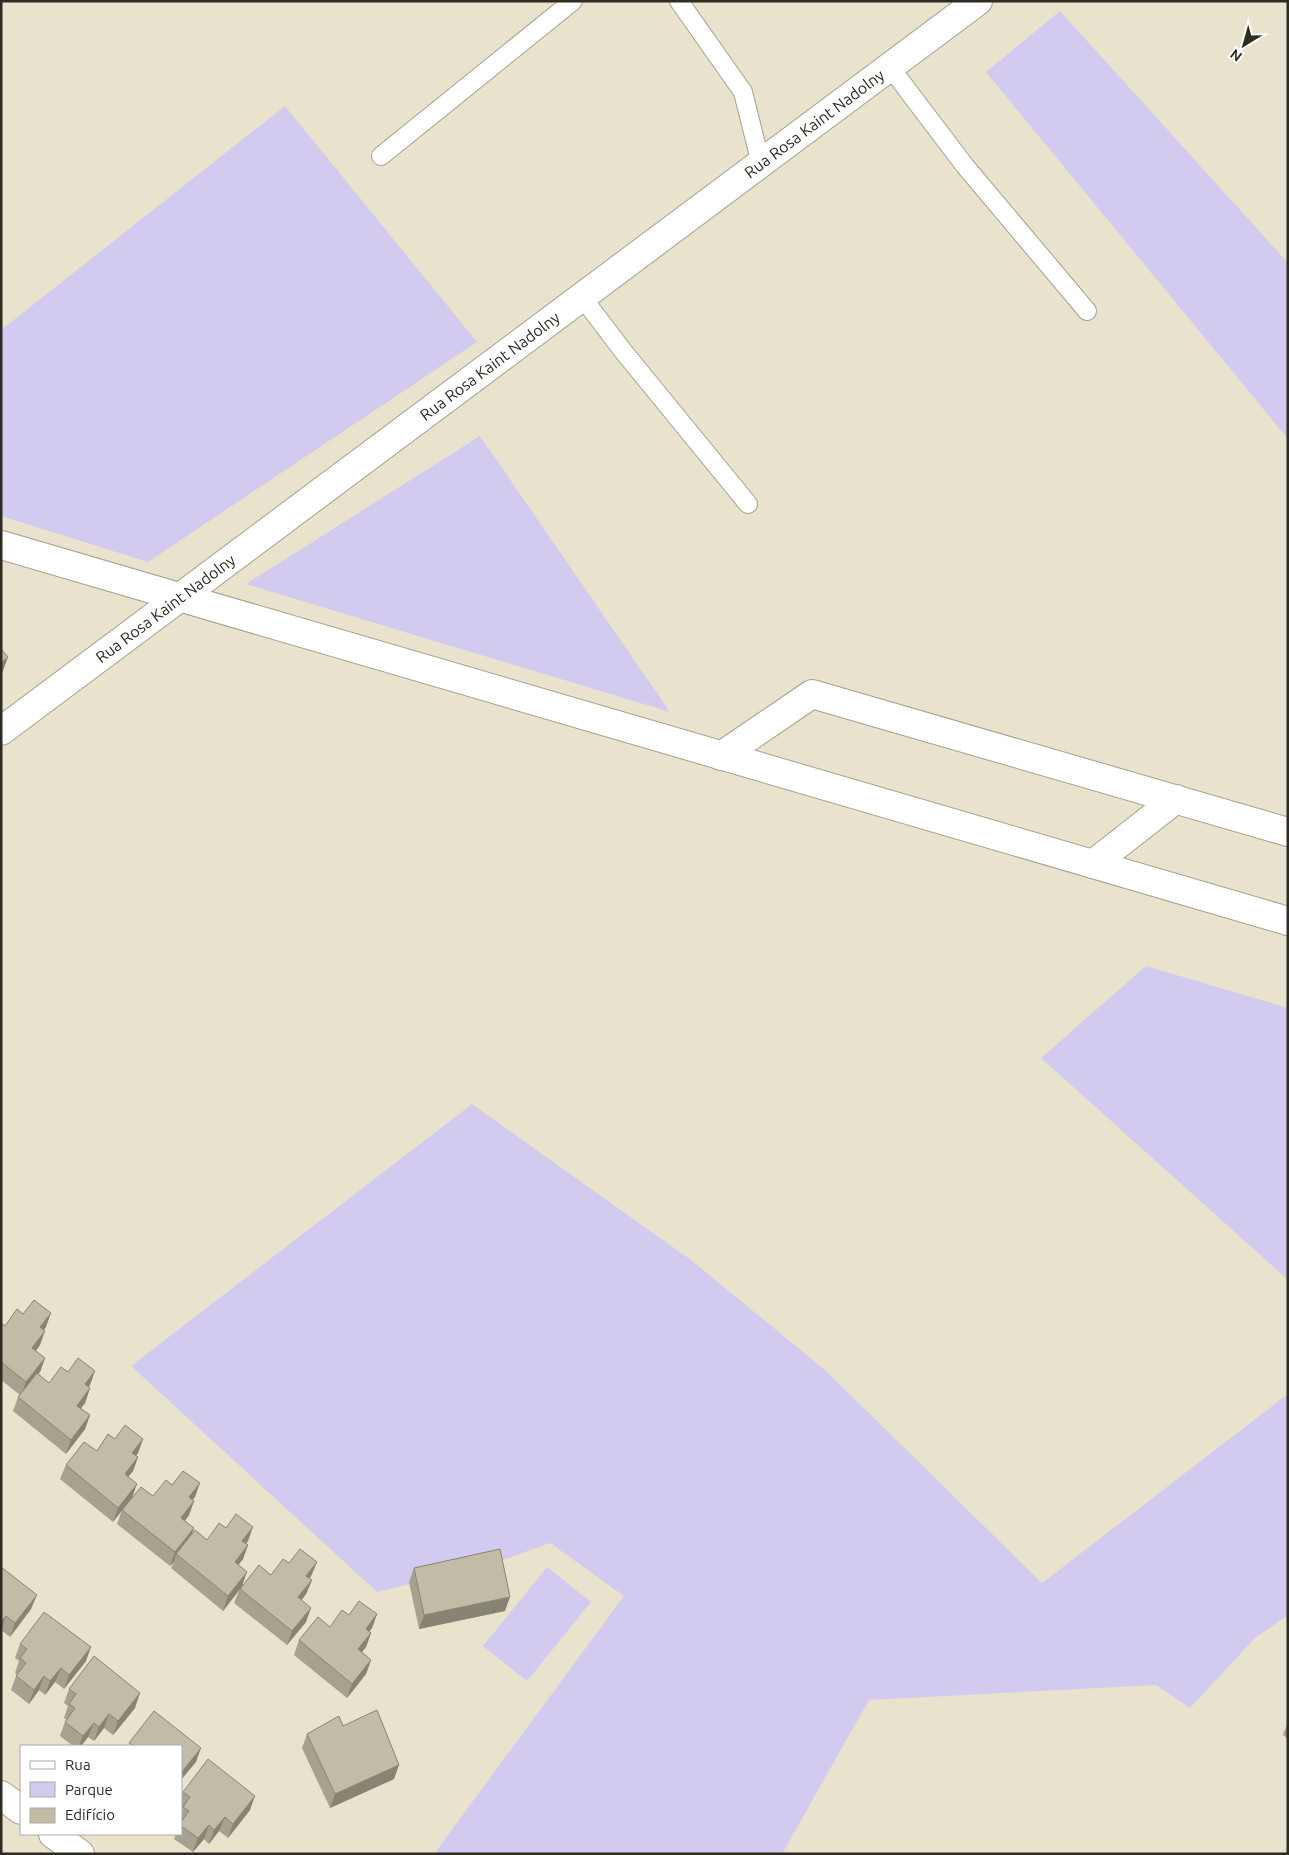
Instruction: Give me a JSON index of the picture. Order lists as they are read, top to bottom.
{
  "streets": {
    "street": ["Rua Rosa Kaint Nadolny"]
  },
  "legend": ["Rua", "Parque", "Edifício"],
  "north": "bottom left"
}
